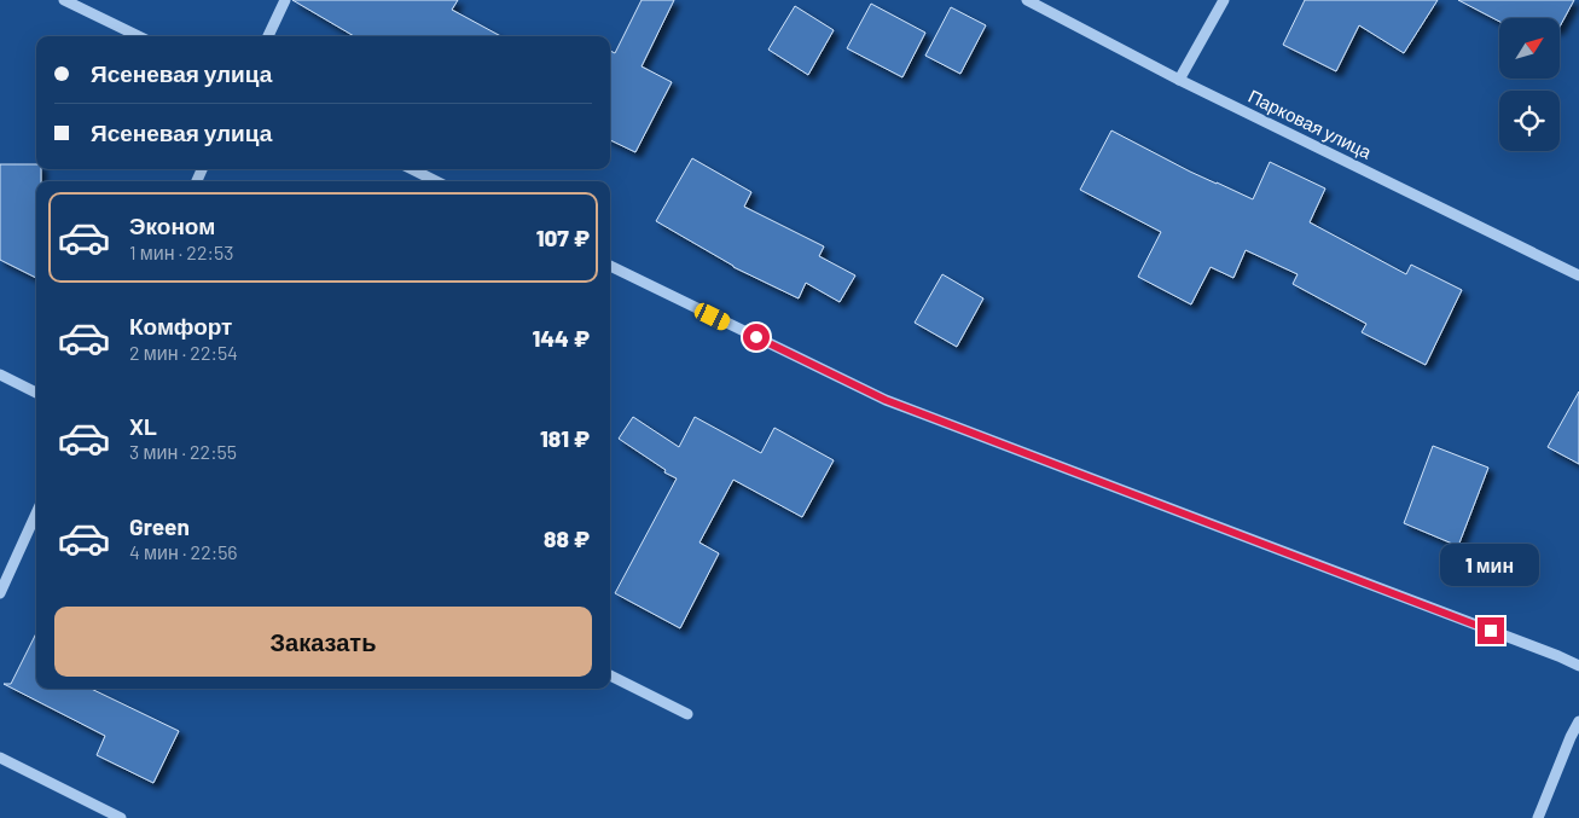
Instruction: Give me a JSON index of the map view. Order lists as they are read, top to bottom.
{
  "streets": {
    "street": ["Парковая улица"]
  },
  "north": "top right",
  "page": {
    "banner": ["Ясеневая улица", "Ясеневая улица"],
    "list": [
      {
        "name": "Эконом",
        "note": "1 мин · 22:53",
        "value": "107 ₽"
      },
      {
        "name": "Комфорт",
        "note": "2 мин · 22:54",
        "value": "144 ₽"
      },
      {
        "name": "XL",
        "note": "3 мин · 22:55",
        "value": "181 ₽"
      },
      {
        "name": "Green",
        "note": "4 мин · 22:56",
        "value": "88 ₽"
      }
    ],
    "bubble": "1 мин",
    "buttons": "Заказать"
  }
}
